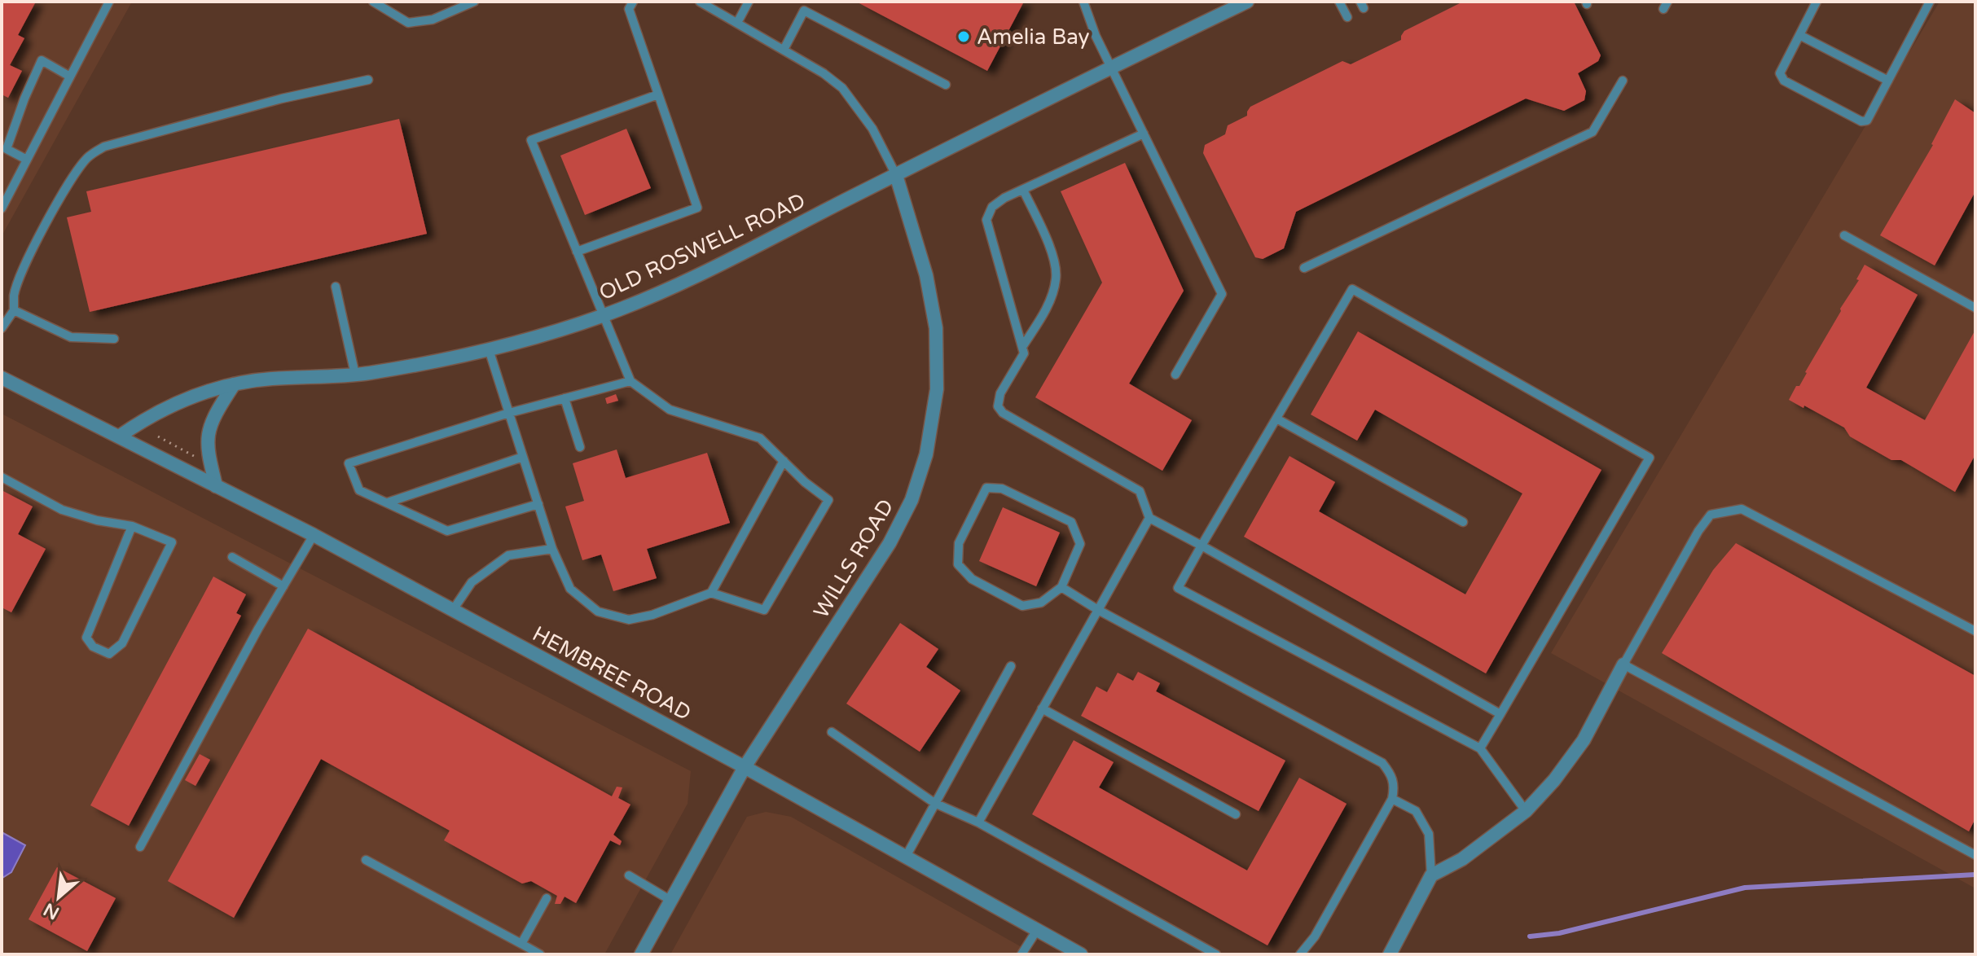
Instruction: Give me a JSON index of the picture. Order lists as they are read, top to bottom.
{
  "streets": {
    "street": ["OLD ROSWELL ROAD", "WILLS ROAD", "HEMBREE ROAD"]
  },
  "crossings": [
    ["OLD ROSWELL ROAD", "WILLS ROAD"],
    ["OLD ROSWELL ROAD", "HEMBREE ROAD"],
    ["WILLS ROAD", "HEMBREE ROAD"]
  ],
  "places": ["Amelia Bay"],
  "north": "bottom left"
}
